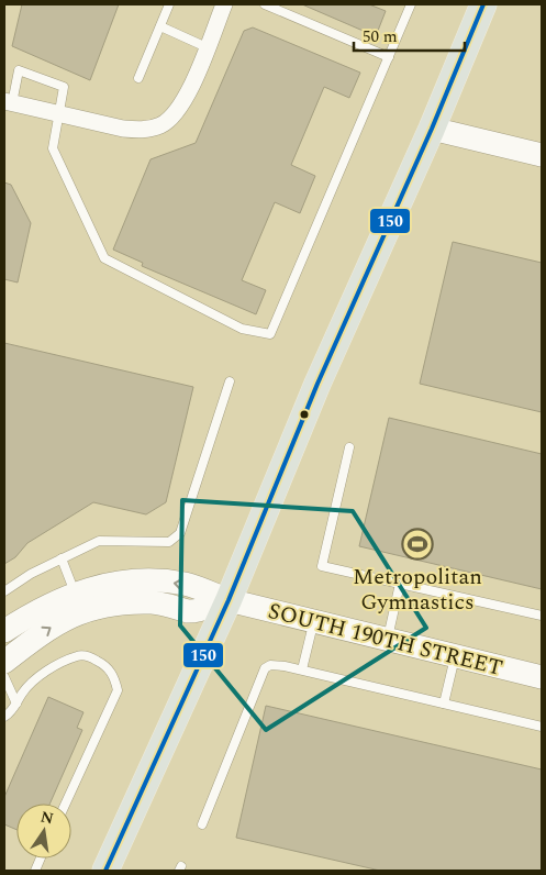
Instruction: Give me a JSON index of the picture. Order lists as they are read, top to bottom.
{
  "streets": {
    "street": ["SOUTH 190TH STREET"]
  },
  "places": {
    "sports": ["Metropolitan Gymnastics"]
  },
  "lines": ["transit line 150"],
  "scale_bar": "50 m",
  "north": "top"
}
